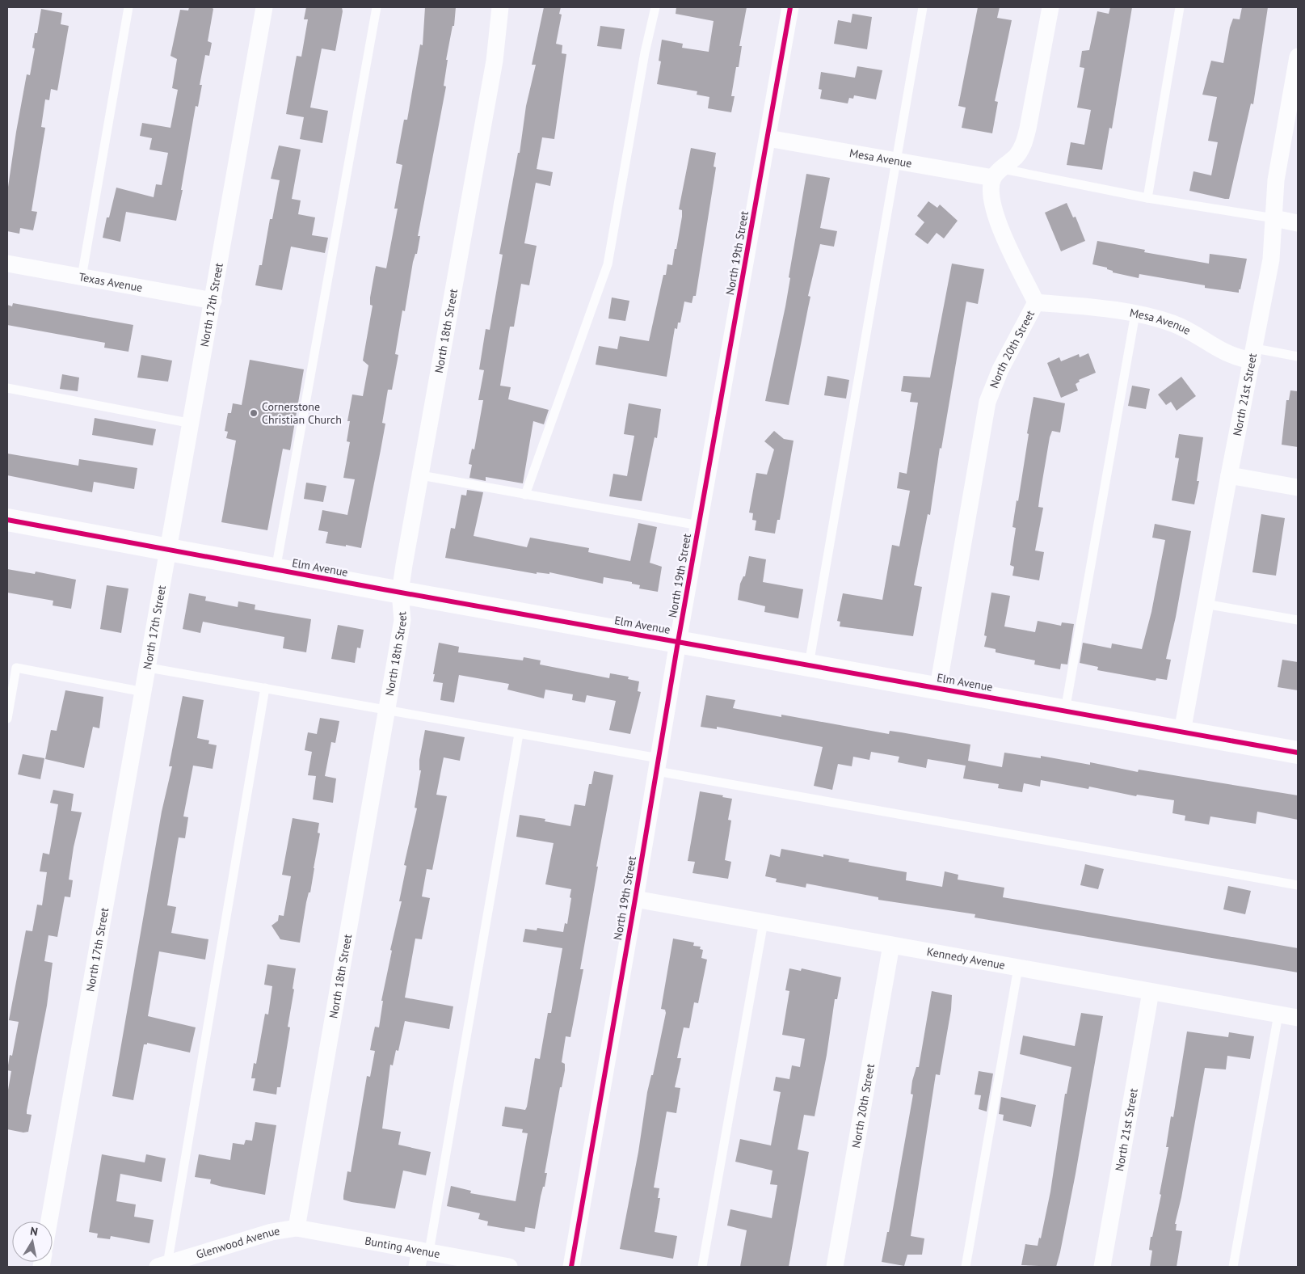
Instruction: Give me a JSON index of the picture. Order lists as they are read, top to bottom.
{
  "streets": {
    "street": [
      "Mesa Avenue",
      "North 19th Street",
      "Texas Avenue",
      "North 17th Street",
      "North 18th Street",
      "North 20th Street",
      "North 21st Street",
      "Elm Avenue",
      "Kennedy Avenue",
      "Glenwood Avenue",
      "Bunting Avenue"
    ]
  },
  "crossings": [
    ["Mesa Avenue", "North 19th Street"],
    ["Mesa Avenue", "North 20th Street"],
    ["Mesa Avenue", "North 21st Street"],
    ["North 19th Street", "Elm Avenue"],
    ["North 19th Street", "Kennedy Avenue"],
    ["Texas Avenue", "North 17th Street"],
    ["North 17th Street", "Elm Avenue"],
    ["North 18th Street", "Elm Avenue"],
    ["North 18th Street", "Glenwood Avenue"],
    ["North 18th Street", "Bunting Avenue"],
    ["North 20th Street", "Elm Avenue"],
    ["North 20th Street", "Kennedy Avenue"],
    ["North 21st Street", "Elm Avenue"],
    ["North 21st Street", "Kennedy Avenue"],
    ["Glenwood Avenue", "Bunting Avenue"]
  ],
  "places": ["Cornerstone Christian Church"],
  "north": "top"
}
